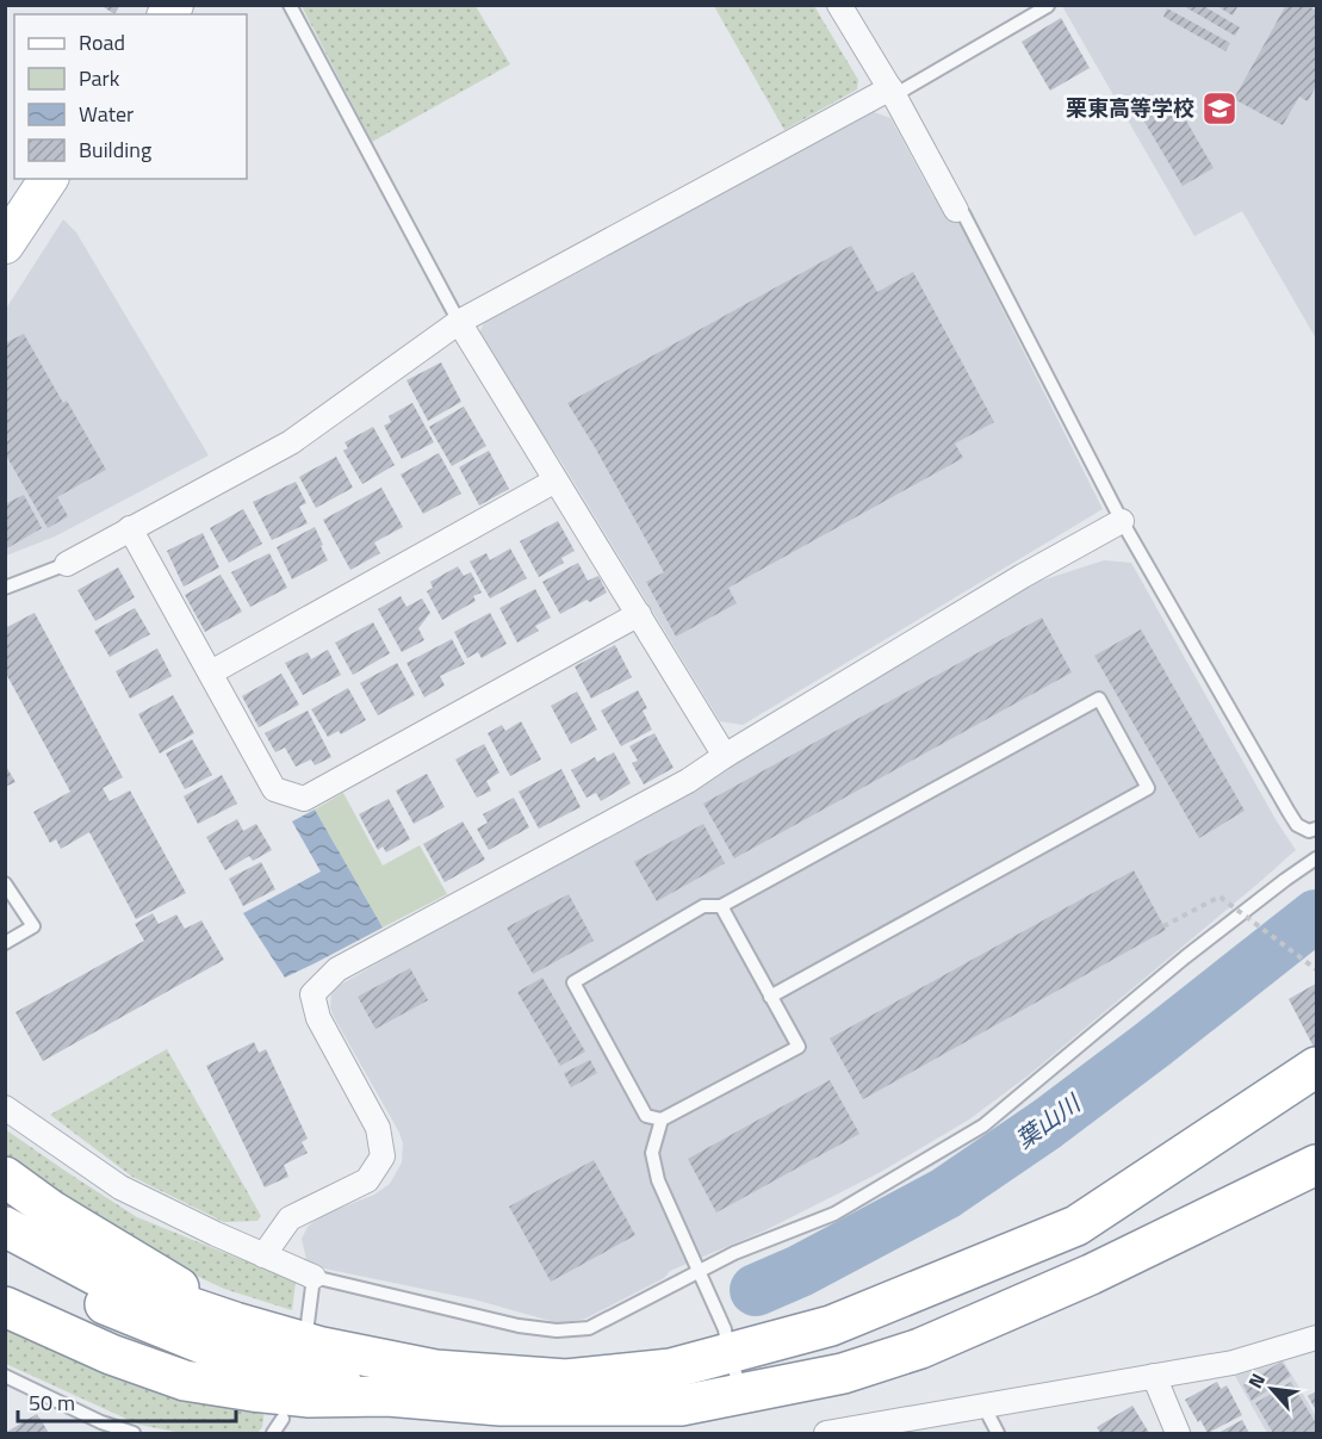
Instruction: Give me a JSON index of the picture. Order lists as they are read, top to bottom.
{
  "water": ["葉山川"],
  "places": {
    "school or university": ["栗東高等学校"]
  },
  "legend": [
    "Road",
    "Park",
    "Water",
    "Building"
  ],
  "scale_bar": "50 m",
  "north": "top left"
}
